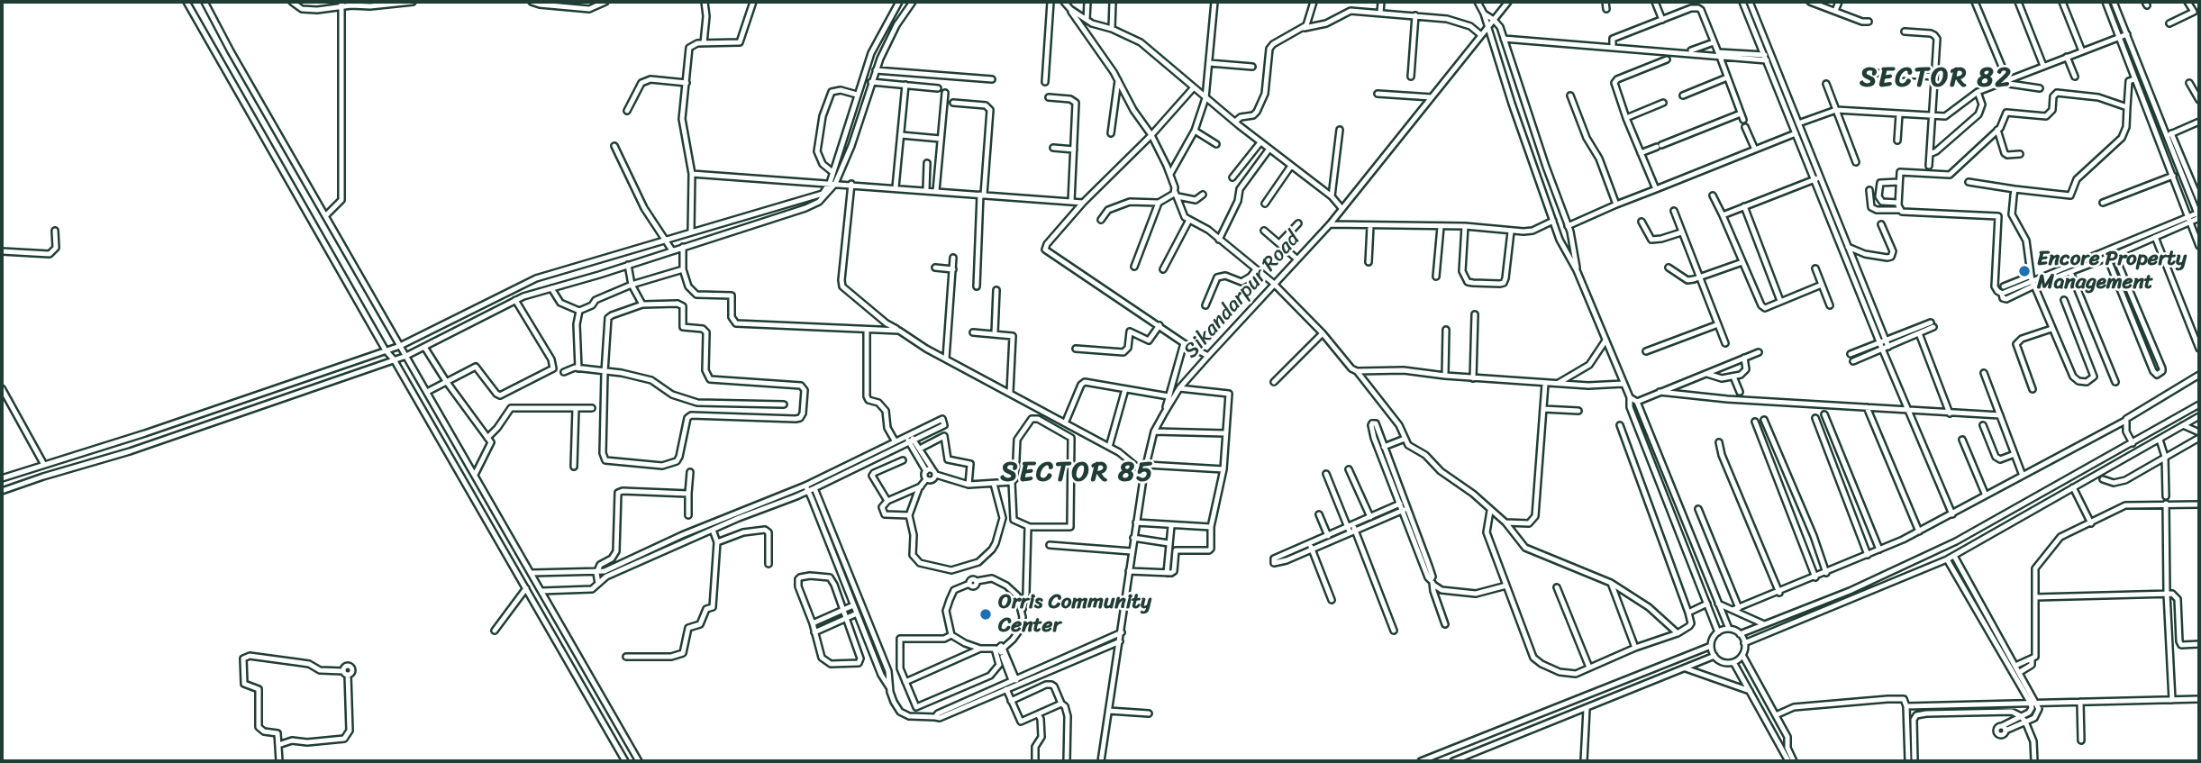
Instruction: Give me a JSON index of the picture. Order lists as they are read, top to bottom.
{
  "streets": {
    "street": ["Sikandarpur Road"]
  },
  "districts": ["SECTOR 82", "SECTOR 85"],
  "places": ["Encore Property Management", "Orris Community Center"]
}
